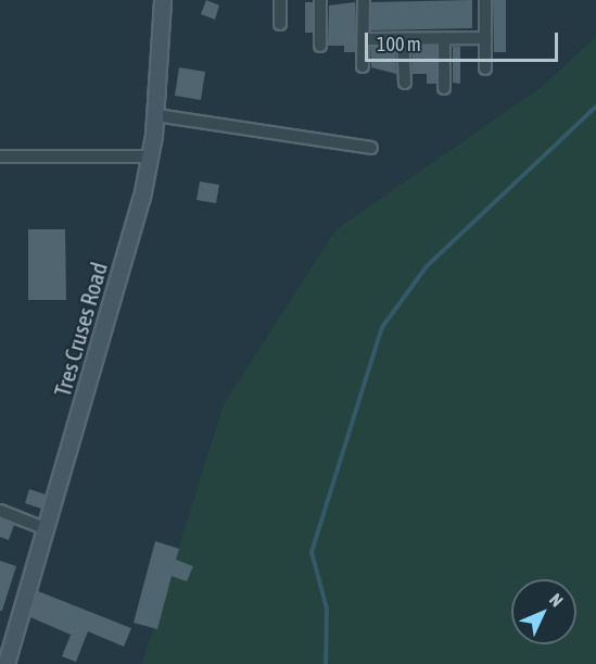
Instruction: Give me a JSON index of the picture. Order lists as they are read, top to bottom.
{
  "streets": {
    "main road": ["Tres Cruses Road"]
  },
  "scale_bar": "100 m",
  "north": "top right"
}
